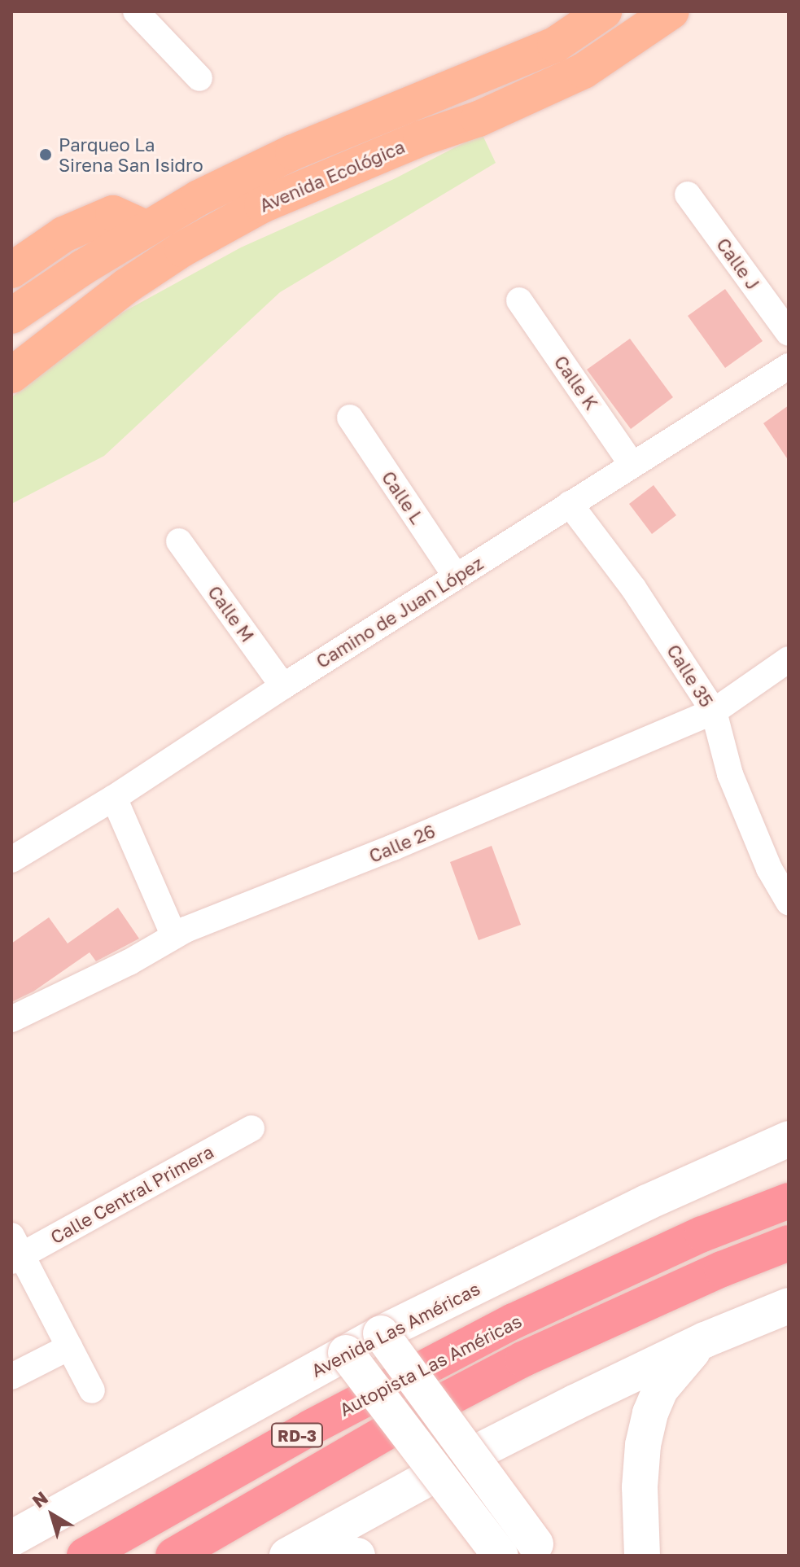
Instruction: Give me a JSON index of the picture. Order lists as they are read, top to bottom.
{
  "streets": {
    "highway": ["Autopista Las Américas", "RD-3"],
    "main road": ["Avenida Ecológica"],
    "street": [
      "Calle J",
      "Calle K",
      "Calle L",
      "Camino de Juan López",
      "Calle M",
      "Calle 35",
      "Calle 26",
      "Calle Central Primera",
      "Avenida Las Américas"
    ]
  },
  "crossings": [
    ["Calle K", "Camino de Juan López"],
    ["Calle L", "Camino de Juan López"],
    ["Camino de Juan López", "Calle M"],
    ["Camino de Juan López", "Calle 35"],
    ["Calle 35", "Calle 26"]
  ],
  "places": ["Parqueo La Sirena San Isidro"],
  "north": "top left"
}
